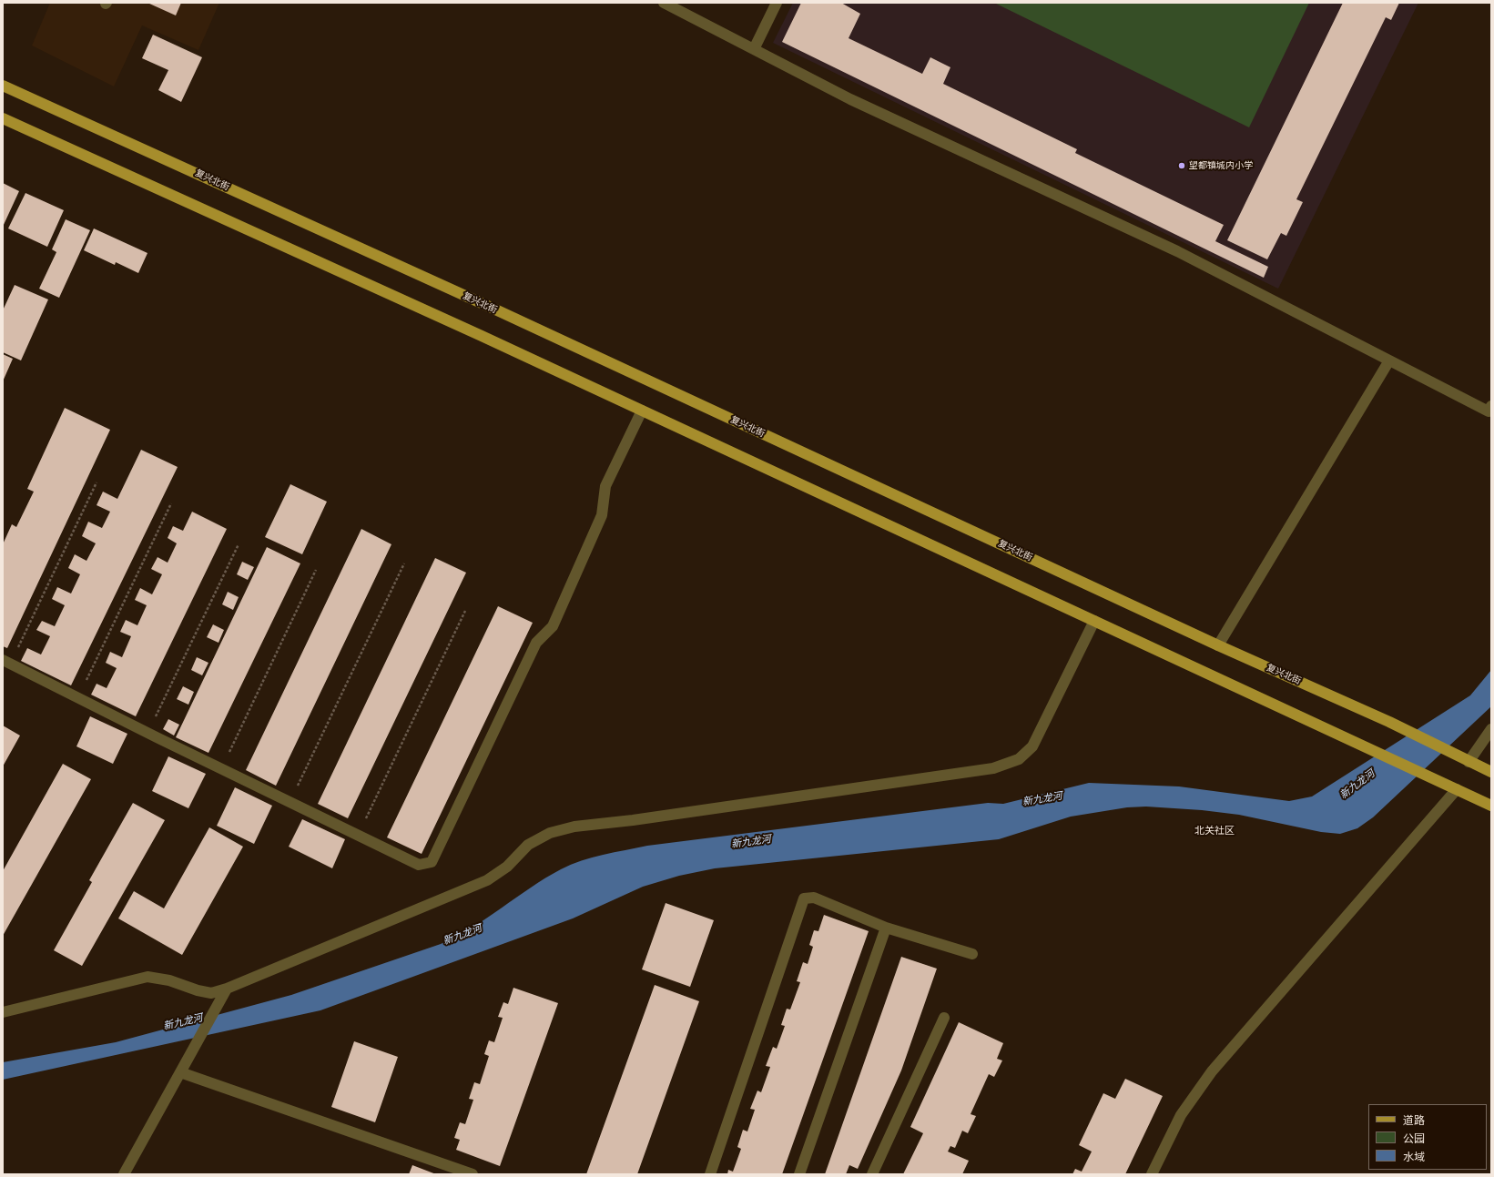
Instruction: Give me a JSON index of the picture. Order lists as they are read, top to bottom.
{
  "streets": {
    "main road": ["复兴北街"]
  },
  "districts": ["北关社区"],
  "water": ["新九龙河"],
  "places": ["望都镇城内小学"],
  "legend": ["道路", "公园", "水域"]
}
